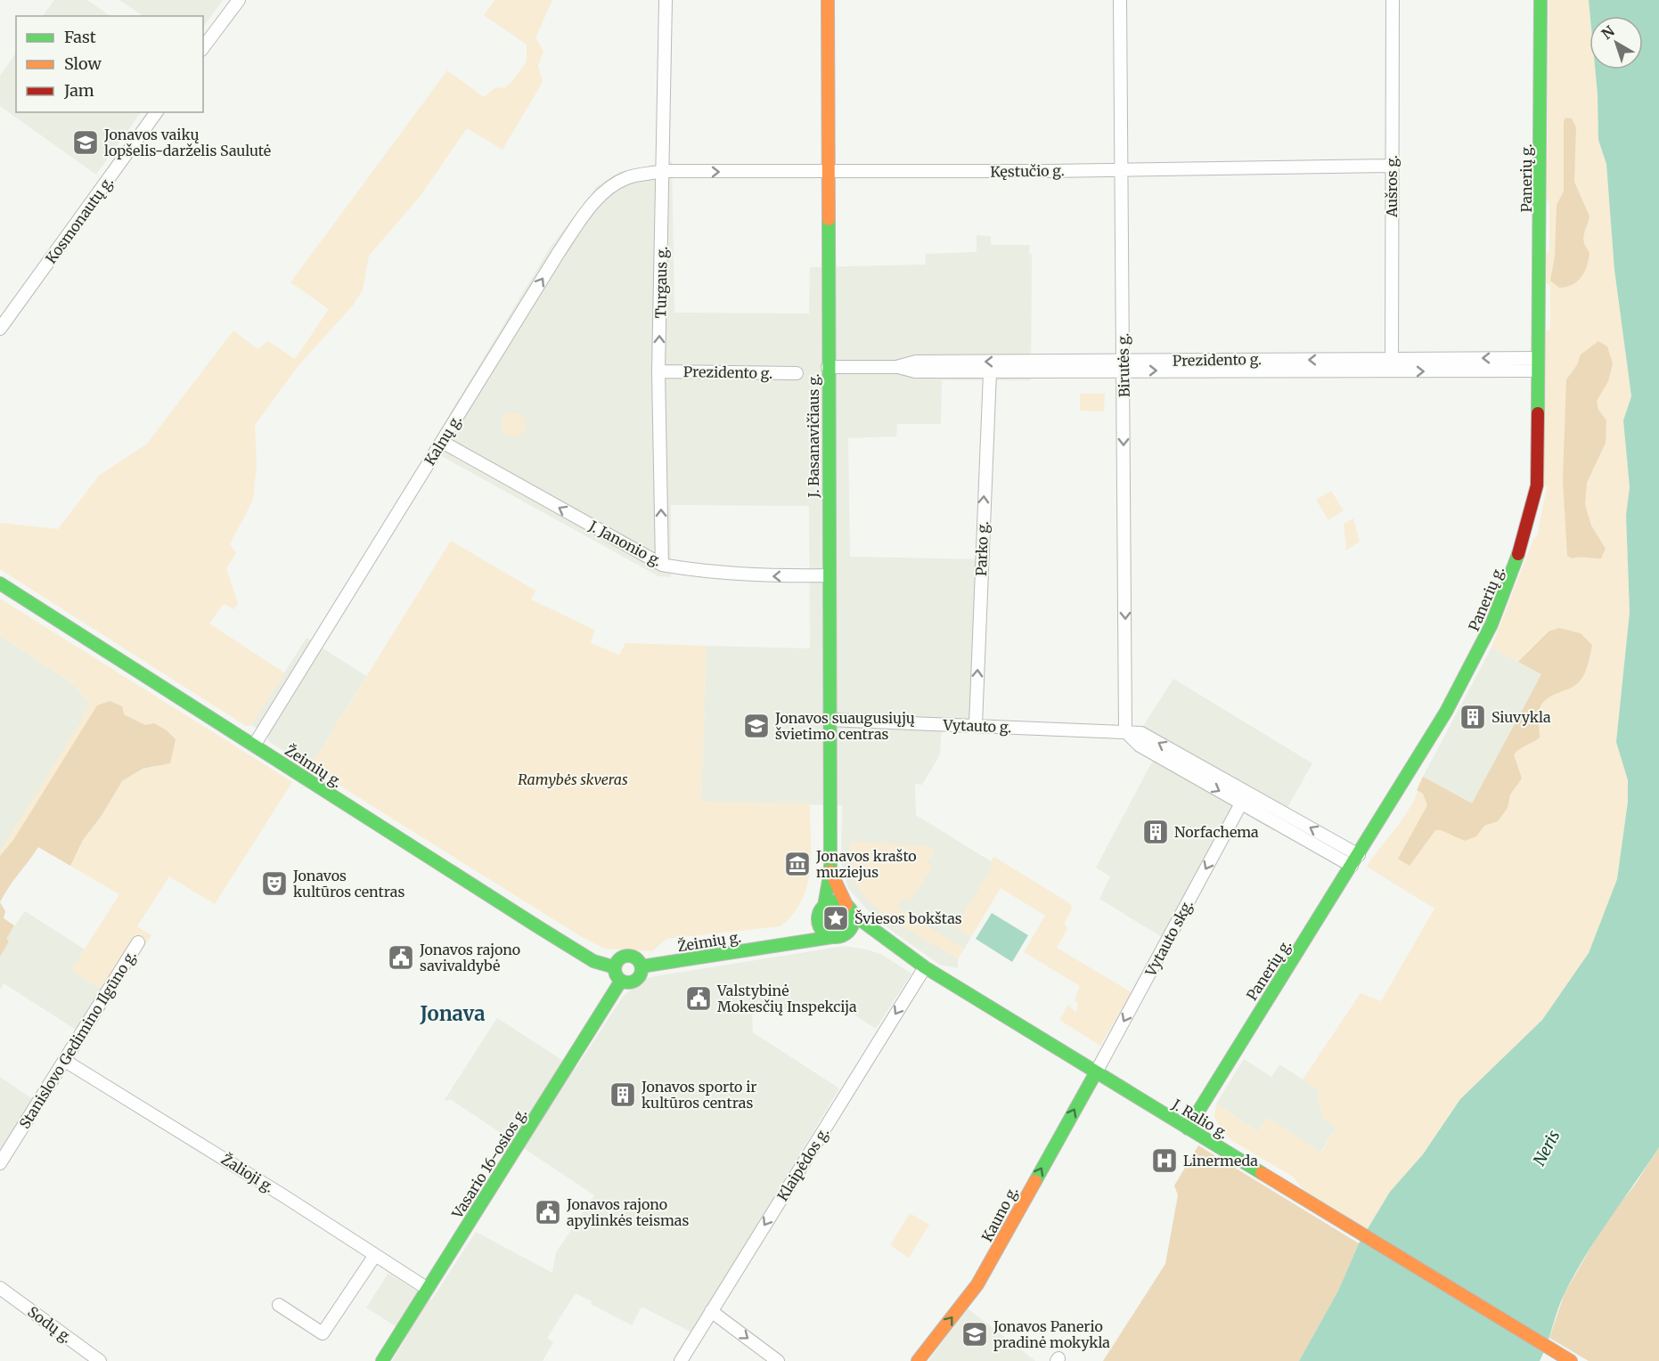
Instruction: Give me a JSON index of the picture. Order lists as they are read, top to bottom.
{
  "streets": {
    "main road": [
      "Panerių g.",
      "J. Basanavičiaus g.",
      "Žeimių g.",
      "J. Ralio g.",
      "Vasario 16-osios g.",
      "Kauno g."
    ],
    "street": [
      "Kęstučio g.",
      "Aušros g.",
      "Kosmonautų g.",
      "Turgaus g.",
      "Prezidento g.",
      "Birutės g.",
      "Kalnų g.",
      "J. Janonio g.",
      "Parko g.",
      "Vytauto g.",
      "Vytauto skg.",
      "Stanislovo Gedimino Ilgūno g.",
      "Klaipėdos g.",
      "Žalioji g.",
      "Sodų g."
    ]
  },
  "crossings": [
    ["Kęstučio g.", "Aušros g."],
    ["Kęstučio g.", "Turgaus g."],
    ["Kęstučio g.", "Birutės g."],
    ["Kęstučio g.", "J. Basanavičiaus g."],
    ["Kęstučio g.", "Kalnų g."],
    ["Panerių g.", "Prezidento g."],
    ["Panerių g.", "Vytauto g."],
    ["Panerių g.", "J. Ralio g."],
    ["Aušros g.", "Prezidento g."],
    ["Turgaus g.", "Prezidento g."],
    ["Turgaus g.", "Kalnų g."],
    ["Turgaus g.", "J. Janonio g."],
    ["Prezidento g.", "Birutės g."],
    ["Prezidento g.", "J. Basanavičiaus g."],
    ["Prezidento g.", "Parko g."],
    ["Birutės g.", "Vytauto g."],
    ["J. Basanavičiaus g.", "J. Janonio g."],
    ["J. Basanavičiaus g.", "Vytauto g."],
    ["J. Basanavičiaus g.", "J. Ralio g."],
    ["Kalnų g.", "J. Janonio g."],
    ["Kalnų g.", "Žeimių g."],
    ["Parko g.", "Vytauto g."],
    ["Žeimių g.", "J. Ralio g."],
    ["Žeimių g.", "Vasario 16-osios g."],
    ["Vytauto skg.", "J. Ralio g."],
    ["Vytauto skg.", "Kauno g."],
    ["Stanislovo Gedimino Ilgūno g.", "Žalioji g."],
    ["J. Ralio g.", "Klaipėdos g."],
    ["J. Ralio g.", "Kauno g."],
    ["Vasario 16-osios g.", "Žalioji g."]
  ],
  "one_way": [
    "Turgaus g.",
    "Birutės g.",
    "Kalnų g.",
    "J. Janonio g.",
    "Parko g.",
    "Vytauto skg.",
    "Klaipėdos g.",
    "Kauno g."
  ],
  "districts": ["Jonava"],
  "water": ["Neris"],
  "parks": ["Ramybės skveras"],
  "places": {
    "school or university": ["Jonavos vaikų lopšelis-darželis Saulutė", "Jonavos suaugusiųjų švietimo centras", "Jonavos Panerio pradinė mokykla"],
    "building": ["Siuvykla", "Norfachema", "Jonavos sporto ir kultūros centras"],
    "museum": ["Jonavos krašto muziejus"],
    "theatre": ["Jonavos kultūros centras"],
    "place": ["Šviesos bokštas"],
    "public building": ["Jonavos rajono savivaldybė", "Valstybinė Mokesčių Inspekcija", "Jonavos rajono apylinkės teismas"],
    "hospital": ["Linermeda"]
  },
  "legend": ["Fast", "Slow", "Jam"],
  "north": "top left"
}
